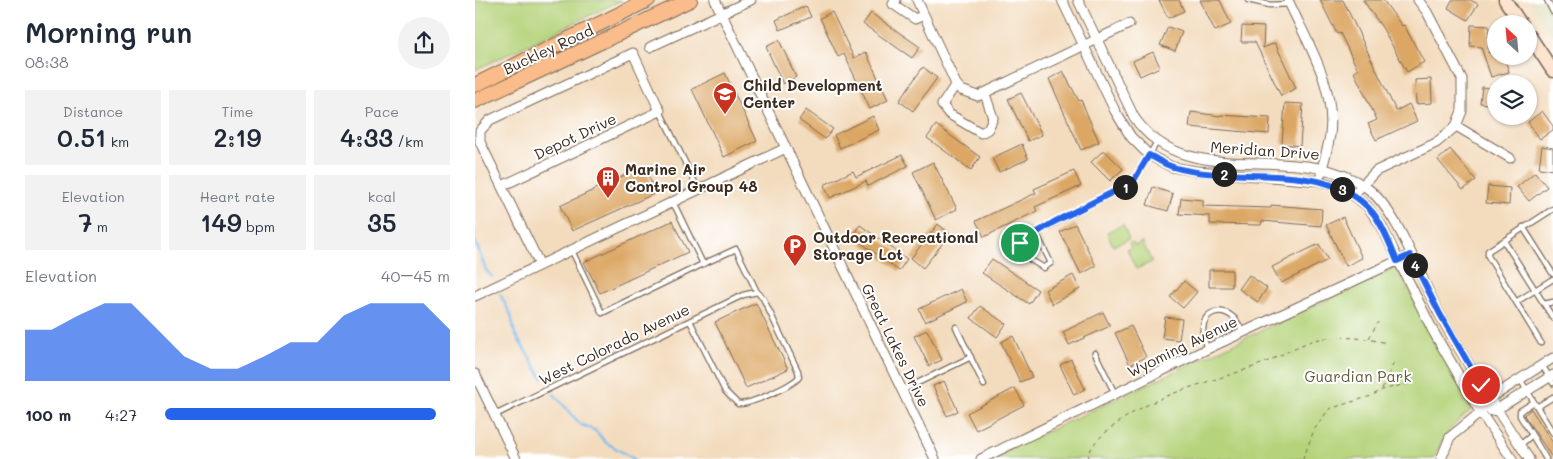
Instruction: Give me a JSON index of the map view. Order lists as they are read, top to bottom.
{
  "streets": {
    "highway": ["Buckley Road"],
    "street": [
      "Depot Drive",
      "Meridian Drive",
      "Great Lakes Drive",
      "Wyoming Avenue"
    ],
    "lane": ["West Colorado Avenue"]
  },
  "crossings": [
    ["Meridian Drive", "Wyoming Avenue"]
  ],
  "parks": ["Guardian Park"],
  "places": {
    "school or university": ["Child Development Center"],
    "building": ["Marine Air Control Group 48"],
    "parking": ["Outdoor Recreational Storage Lot"]
  },
  "north": "top left",
  "page": {
    "heading": ["Morning run", "08:38"],
    "stats": [
      ["Distance", "0.51 km"],
      ["Time", "2:19"],
      ["Pace", "4:33 /km"],
      ["Elevation", "7 m"],
      ["Heart rate", "149 bpm"],
      ["kcal", "35"]
    ],
    "pins": [
      "2",
      "1",
      "3",
      "4"
    ],
    "chart": ["Elevation", "40–45 m"],
    "list": [
      {
        "name": "100 m",
        "note": "4:27"
      }
    ]
  }
}
